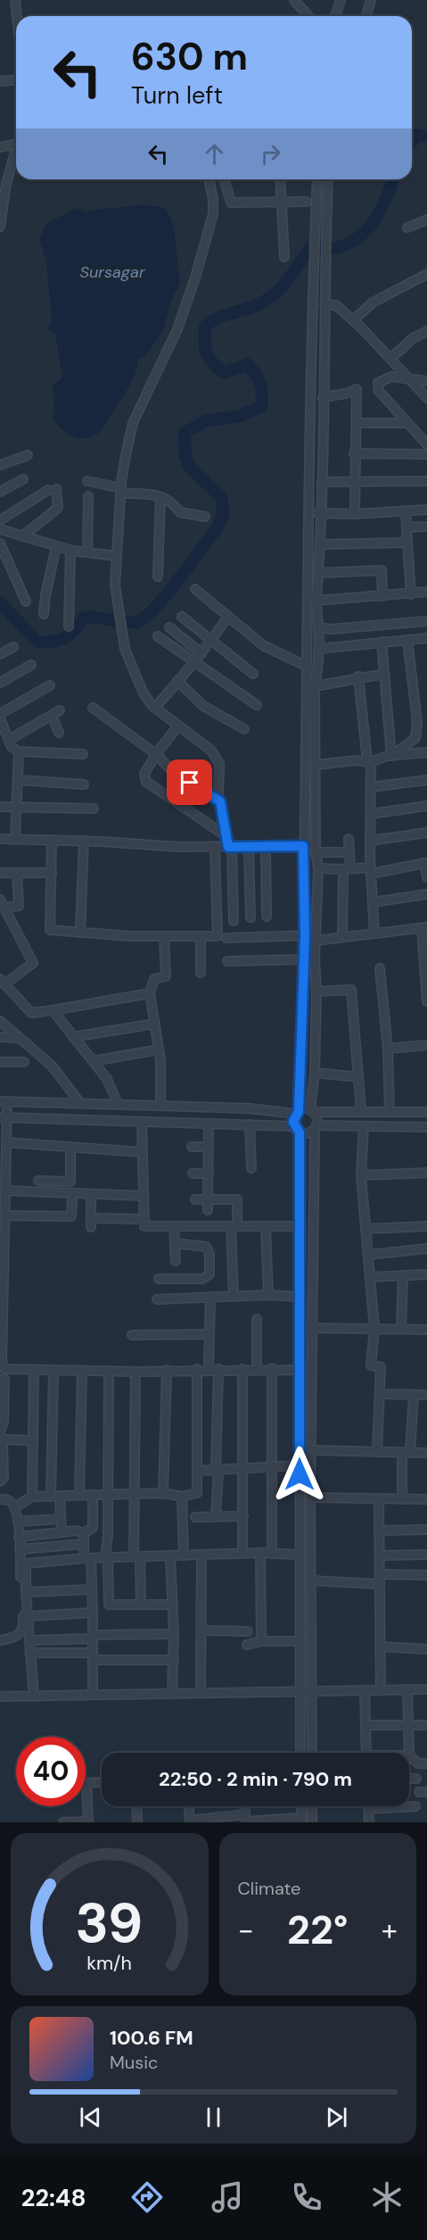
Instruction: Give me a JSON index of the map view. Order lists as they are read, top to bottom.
{
  "water": ["Sursagar"],
  "page": {
    "turn": ["630 m", "Turn left"],
    "limit": "40",
    "trip": "22:50 · 2 min · 790 m",
    "tile": "Climate",
    "heat": ["−", "22°", "+"],
    "song": ["100.6 FM", "Music"],
    "tabs": "22:48",
    "gauge": ["39", "km/h"]
  }
}
